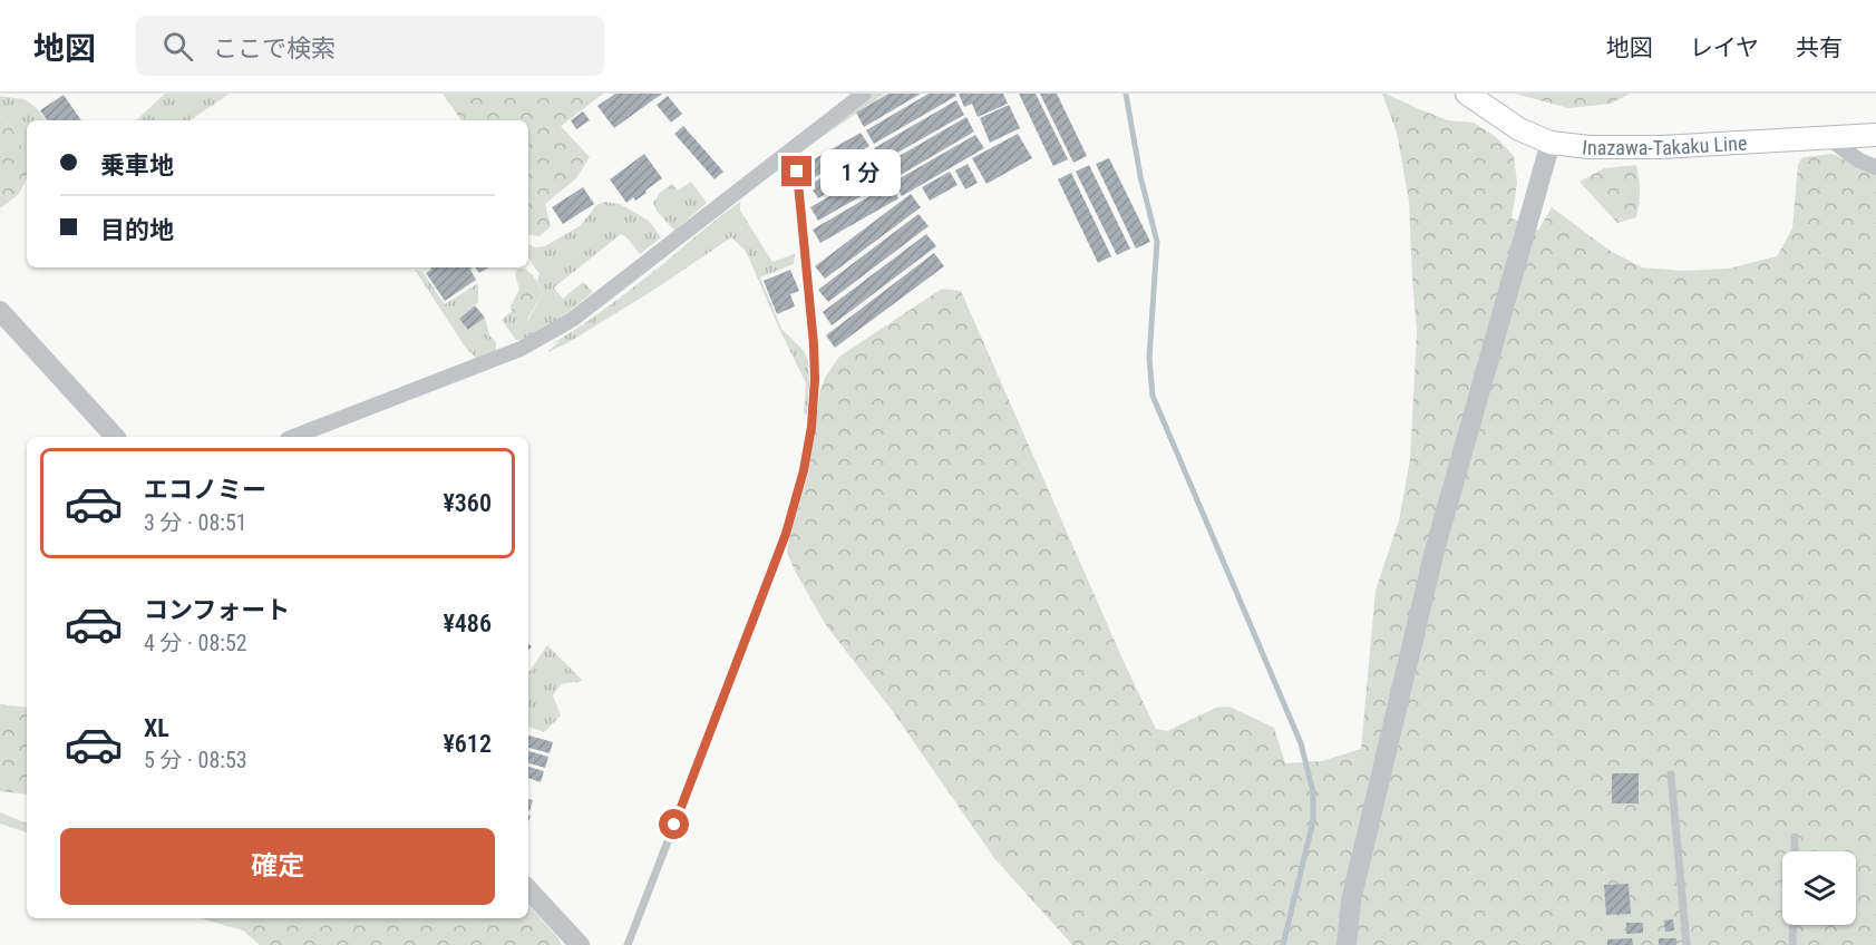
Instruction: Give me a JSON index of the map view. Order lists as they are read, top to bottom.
{
  "streets": {
    "main road": ["Inazawa-Takaku Line"]
  },
  "page": {
    "header": "地図",
    "search": "ここで検索",
    "nav": ["地図", "レイヤ", "共有"],
    "banner": ["乗車地", "目的地"],
    "bubble": "1 分",
    "list": [
      {
        "name": "エコノミー",
        "note": "3 分 · 08:51",
        "value": "¥360"
      },
      {
        "name": "コンフォート",
        "note": "4 分 · 08:52",
        "value": "¥486"
      },
      {
        "name": "XL",
        "note": "5 分 · 08:53",
        "value": "¥612"
      }
    ],
    "buttons": "確定"
  }
}
